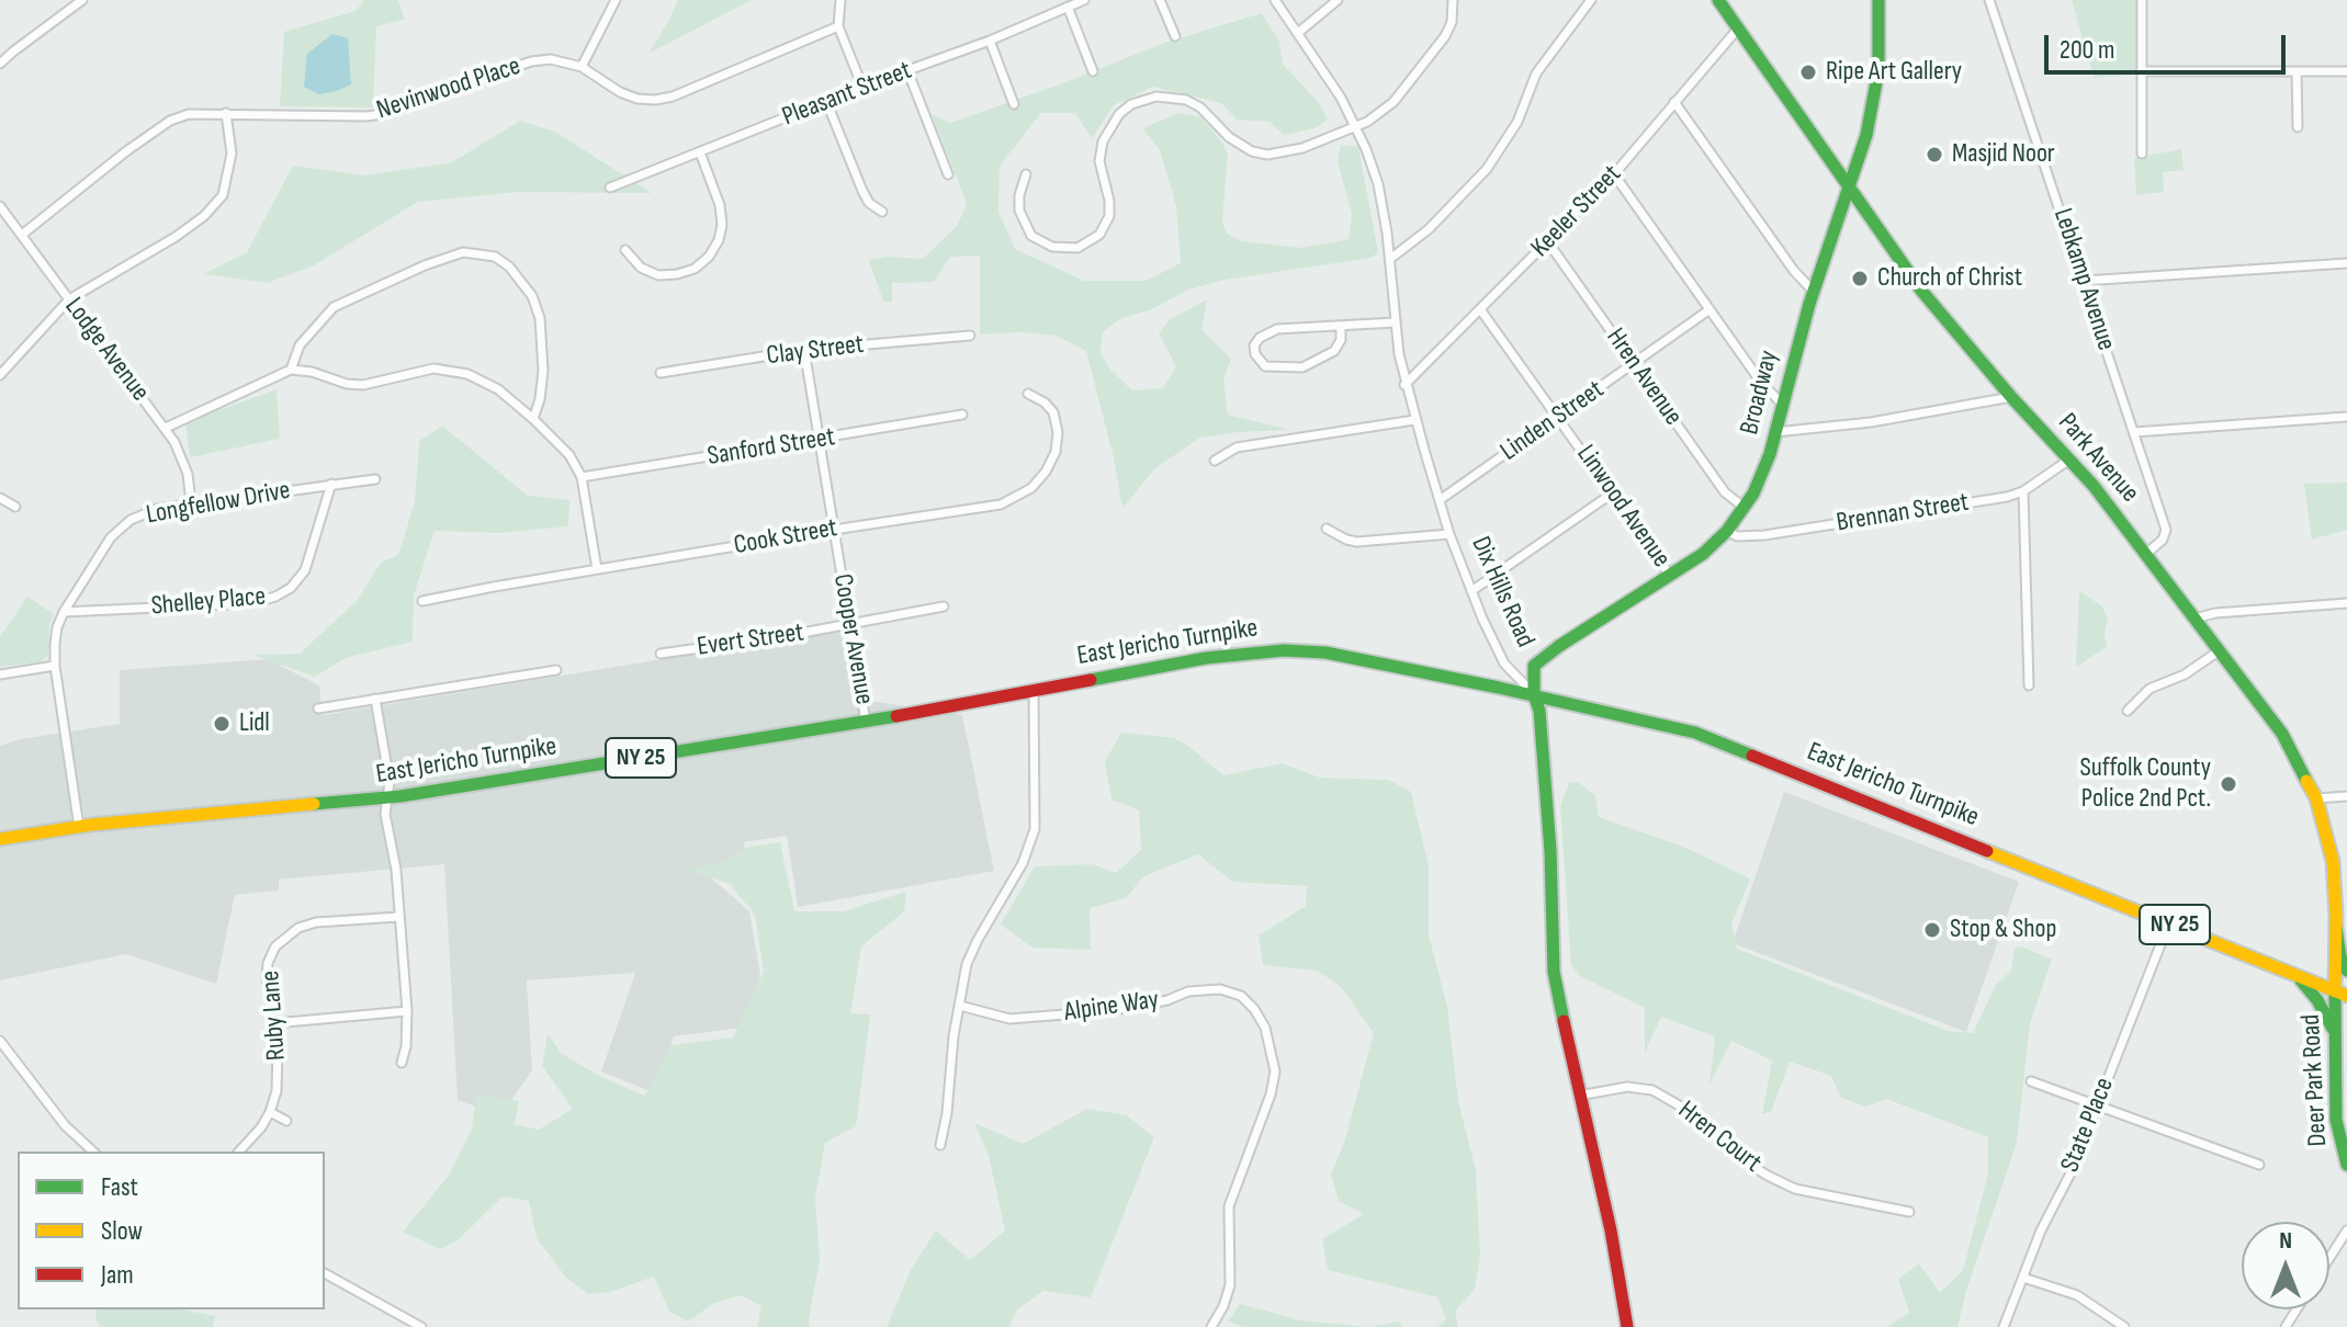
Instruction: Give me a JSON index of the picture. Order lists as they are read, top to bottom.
{
  "streets": {
    "main road": [
      "Broadway",
      "Park Avenue",
      "East Jericho Turnpike",
      "NY 25",
      "Deer Park Road"
    ],
    "street": [
      "Nevinwood Place",
      "Pleasant Street",
      "Keeler Street",
      "Lebkamp Avenue",
      "Lodge Avenue",
      "Clay Street",
      "Hren Avenue",
      "Linden Street",
      "Sanford Street",
      "Longfellow Drive",
      "Linwood Avenue",
      "Brennan Street",
      "Cook Street",
      "Dix Hills Road",
      "Shelley Place",
      "Cooper Avenue",
      "Evert Street",
      "Alpine Way",
      "Ruby Lane",
      "State Place",
      "Hren Court"
    ]
  },
  "crossings": [
    ["Nevinwood Place", "Lodge Avenue"],
    ["Keeler Street", "Hren Avenue"],
    ["Keeler Street", "Park Avenue"],
    ["Keeler Street", "Linwood Avenue"],
    ["Keeler Street", "Dix Hills Road"],
    ["Lebkamp Avenue", "Park Avenue"],
    ["Lodge Avenue", "Longfellow Drive"],
    ["Clay Street", "Cooper Avenue"],
    ["Hren Avenue", "Broadway"],
    ["Hren Avenue", "Linden Street"],
    ["Broadway", "Park Avenue"],
    ["Broadway", "Linwood Avenue"],
    ["Broadway", "Brennan Street"],
    ["Broadway", "Dix Hills Road"],
    ["Broadway", "East Jericho Turnpike"],
    ["Linden Street", "Linwood Avenue"],
    ["Linden Street", "Dix Hills Road"],
    ["Sanford Street", "Cooper Avenue"],
    ["Park Avenue", "Brennan Street"],
    ["Park Avenue", "East Jericho Turnpike"],
    ["Park Avenue", "Deer Park Road"],
    ["Longfellow Drive", "Shelley Place"],
    ["Longfellow Drive", "East Jericho Turnpike"],
    ["Cook Street", "Cooper Avenue"],
    ["Dix Hills Road", "East Jericho Turnpike"],
    ["Cooper Avenue", "Evert Street"],
    ["Cooper Avenue", "East Jericho Turnpike"],
    ["East Jericho Turnpike", "Deer Park Road"],
    ["East Jericho Turnpike", "State Place"]
  ],
  "places": [
    "Ripe Art Gallery",
    "Masjid Noor",
    "Church of Christ",
    "Lidl",
    "Suffolk County Police 2nd Pct.",
    "Stop & Shop"
  ],
  "legend": ["Fast", "Slow", "Jam"],
  "scale_bar": "200 m",
  "north": "top"
}
